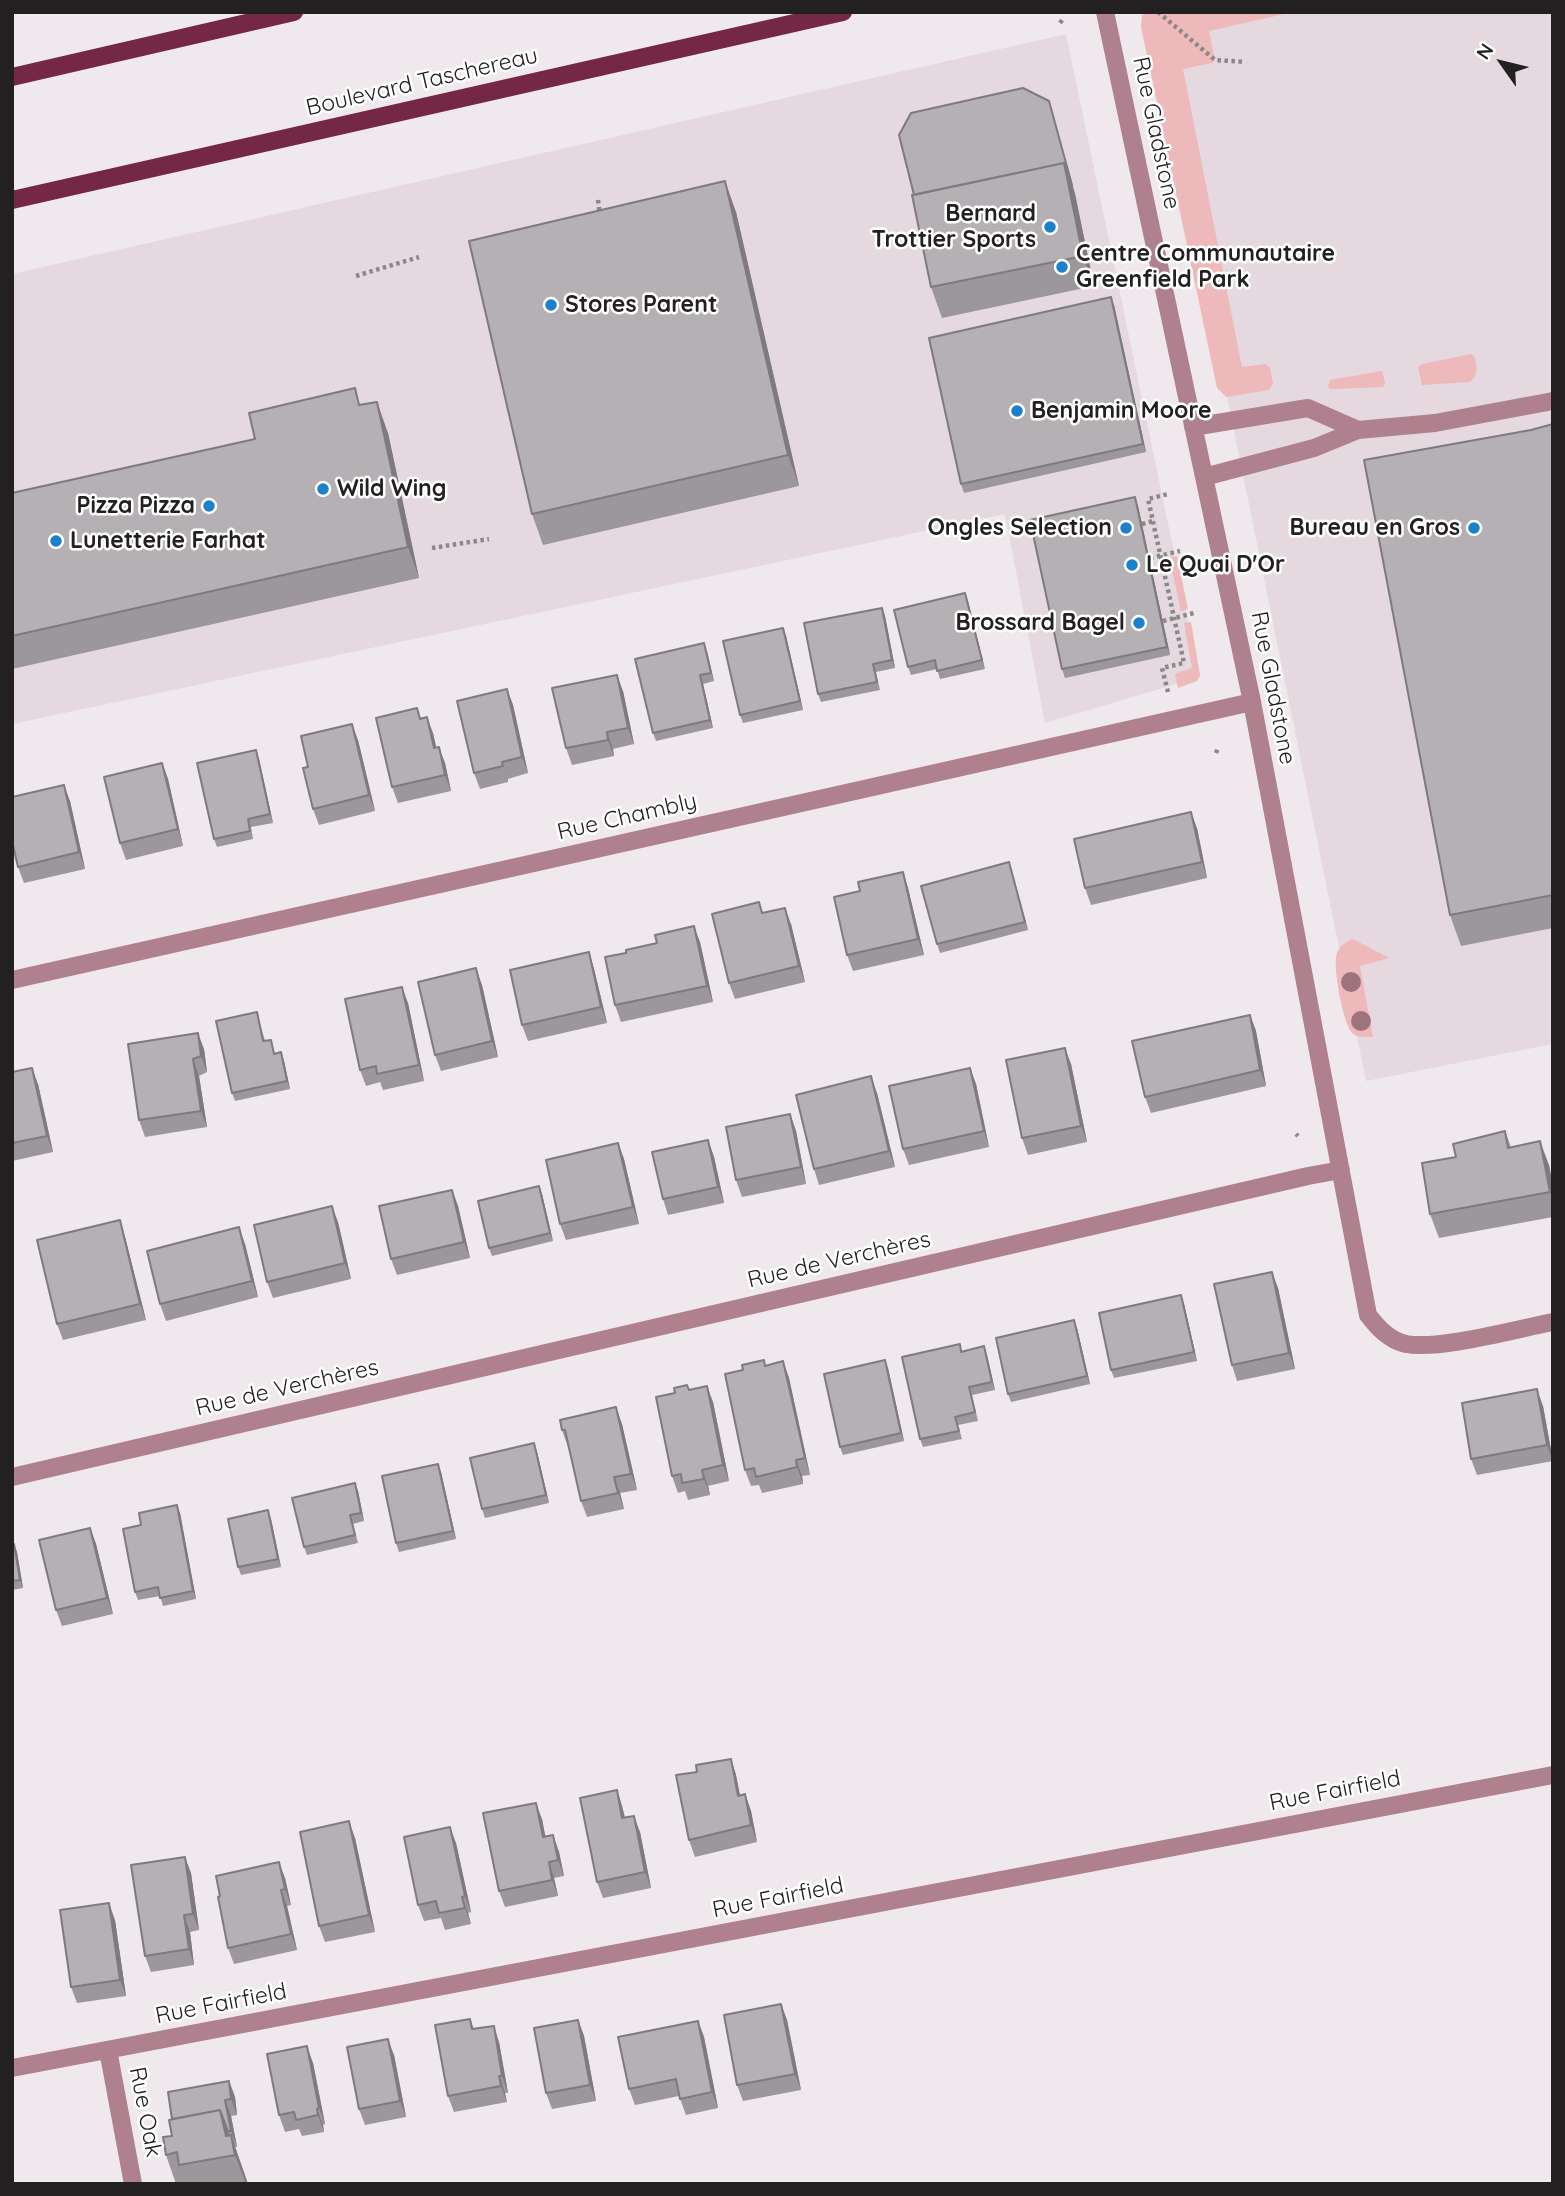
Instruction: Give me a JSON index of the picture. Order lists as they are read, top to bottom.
{
  "streets": {
    "main road": ["Boulevard Taschereau"],
    "street": [
      "Rue Gladstone",
      "Rue Chambly",
      "Rue de Verchères",
      "Rue Fairfield",
      "Rue Oak"
    ]
  },
  "crossings": [
    ["Rue Gladstone", "Rue Chambly"],
    ["Rue Gladstone", "Rue de Verchères"],
    ["Rue Fairfield", "Rue Oak"]
  ],
  "places": [
    "Bernard Trottier Sports",
    "Centre Communautaire Greenfield Park",
    "Stores Parent",
    "Benjamin Moore",
    "Wild Wing",
    "Pizza Pizza",
    "Ongles Selection",
    "Bureau en Gros",
    "Lunetterie Farhat",
    "Le Quai D'Or",
    "Brossard Bagel"
  ],
  "north": "top left"
}
